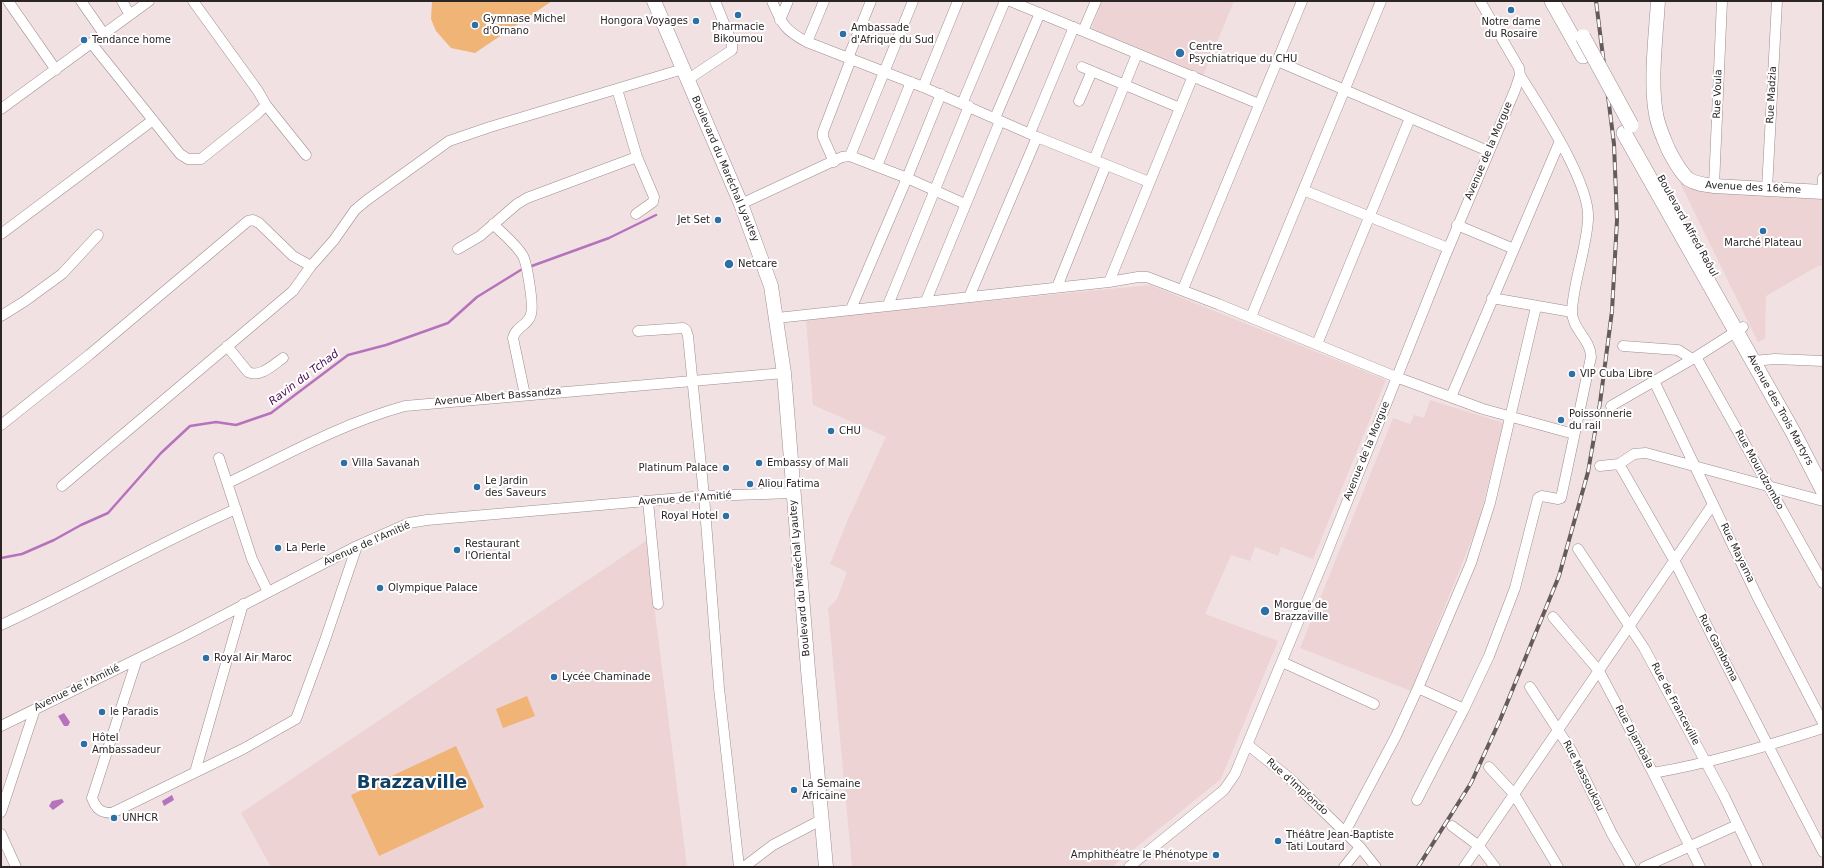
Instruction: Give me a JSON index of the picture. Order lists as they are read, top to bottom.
{
  "streets": {
    "main road": [
      "Boulevard du Maréchal Lyautey",
      "Avenue des 16ème",
      "Boulevard Alfred Raôul",
      "Avenue des Trois Martyrs"
    ],
    "street": [
      "Rue Voula",
      "Rue Madzia",
      "Avenue de la Morgue",
      "Avenue Albert Bassandza",
      "Rue Moundzombo",
      "Avenue de l'Amitié",
      "Rue Mayama",
      "Rue Gamboma",
      "Rue de Franceville",
      "Rue Djambala",
      "Rue Massoukou",
      "Rue d'Impfondo"
    ]
  },
  "crossings": [
    ["Rue Voula", "Avenue des 16ème"],
    ["Rue Madzia", "Avenue des 16ème"],
    ["Avenue de la Morgue", "Rue d'Impfondo"],
    ["Boulevard du Maréchal Lyautey", "Avenue Albert Bassandza"],
    ["Boulevard du Maréchal Lyautey", "Avenue de l'Amitié"],
    ["Boulevard Alfred Raôul", "Avenue des Trois Martyrs"]
  ],
  "districts": ["Brazzaville"],
  "water": ["Ravin du Tchad"],
  "places": [
    "Notre dame du Rosaire",
    "Pharmacie Bikoumou",
    "Hongora Voyages",
    "Gymnase Michel d'Ornano",
    "Ambassade d'Afrique du Sud",
    "Tendance home",
    "Centre Psychiatrique du CHU",
    "Jet Set",
    "Marché Plateau",
    "Netcare",
    "VIP Cuba Libre",
    "Poissonnerie du rail",
    "CHU",
    "Villa Savanah",
    "Embassy of Mali",
    "Platinum Palace",
    "Aliou Fatima",
    "Le Jardin des Saveurs",
    "Royal Hotel",
    "La Perle",
    "Restaurant l'Oriental",
    "Olympique Palace",
    "Morgue de Brazzaville",
    "Royal Air Maroc",
    "Lycée Chaminade",
    "le Paradis",
    "Hôtel Ambassadeur",
    "La Semaine Africaine",
    "UNHCR",
    "Théâtre Jean-Baptiste Tati Loutard",
    "Amphithéatre le Phénotype"
  ]
}
